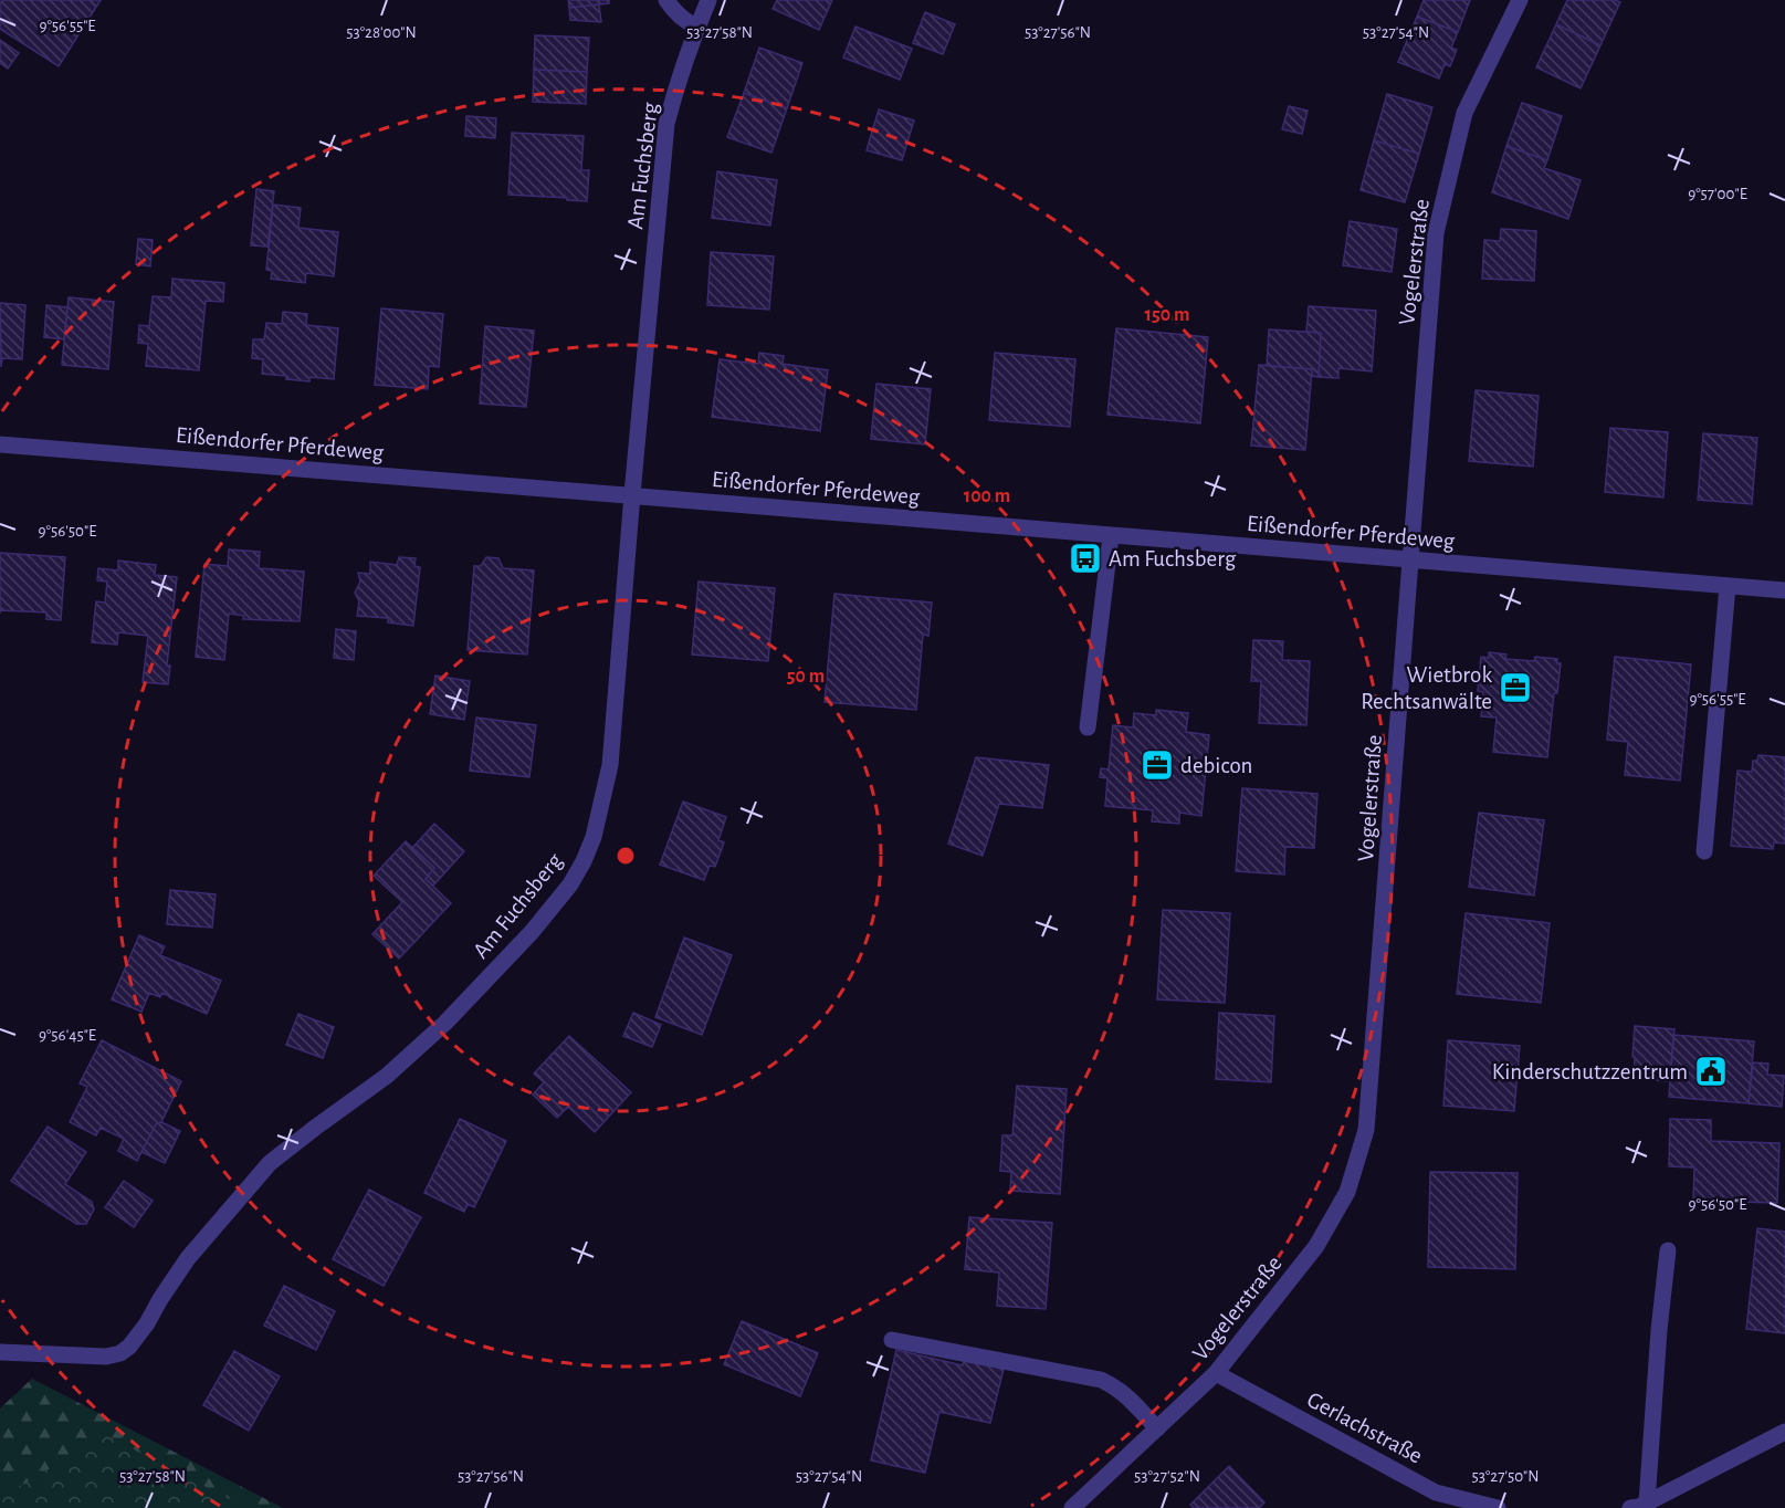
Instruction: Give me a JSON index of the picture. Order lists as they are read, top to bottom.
{
  "streets": {
    "street": [
      "Am Fuchsberg",
      "Vogelerstraße",
      "Eißendorfer Pferdeweg",
      "Gerlachstraße"
    ]
  },
  "crossings": [
    ["Am Fuchsberg", "Eißendorfer Pferdeweg"],
    ["Vogelerstraße", "Eißendorfer Pferdeweg"],
    ["Vogelerstraße", "Gerlachstraße"]
  ],
  "places": {
    "bus stop": ["Am Fuchsberg"],
    "office": ["Wietbrok Rechtsanwälte", "debicon"],
    "public building": ["Kinderschutzzentrum"]
  },
  "coordinates": [
    "9°56'55\"E",
    "53°28'00\"N",
    "53°27'58\"N",
    "53°27'56\"N",
    "53°27'54\"N",
    "9°57'00\"E",
    "9°56'50\"E",
    "9°56'45\"E",
    "53°27'52\"N",
    "53°27'50\"N"
  ],
  "rings": ["150 m", "100 m", "50 m"]
}
